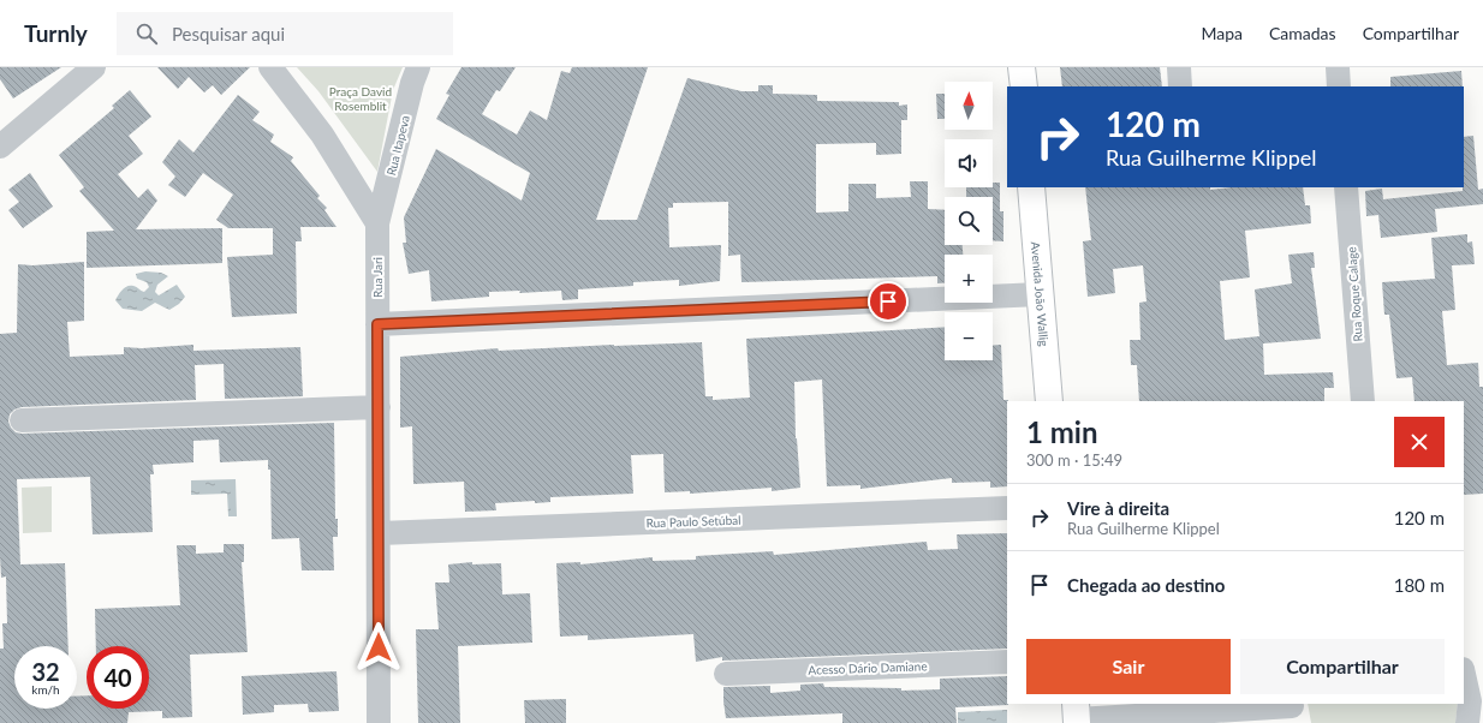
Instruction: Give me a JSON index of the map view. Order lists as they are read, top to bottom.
{
  "streets": {
    "main road": ["Avenida João Wallig"],
    "street": [
      "Rua Itapeva",
      "Rua Jari",
      "Rua Roque Calage",
      "Rua Paulo Setúbal",
      "Acesso Dário Damiane"
    ]
  },
  "crossings": [
    ["Rua Itapeva", "Rua Jari"],
    ["Rua Jari", "Rua Paulo Setúbal"]
  ],
  "parks": ["Praça David Rosemblit"],
  "north": "top",
  "page": {
    "header": "Turnly",
    "search": "Pesquisar aqui",
    "nav": ["Mapa", "Camadas", "Compartilhar"],
    "map_buttons": ["+", "−"],
    "turn": ["120 m", "Rua Guilherme Klippel"],
    "heading": ["1 min", "300 m · 15:49"],
    "list": [
      {
        "name": "Vire à direita",
        "note": "Rua Guilherme Klippel",
        "value": "120 m"
      },
      {
        "name": "Chegada ao destino",
        "value": "180 m"
      }
    ],
    "buttons": ["Sair", "Compartilhar"],
    "speed": "32 km/h",
    "limit": "40"
  }
}
